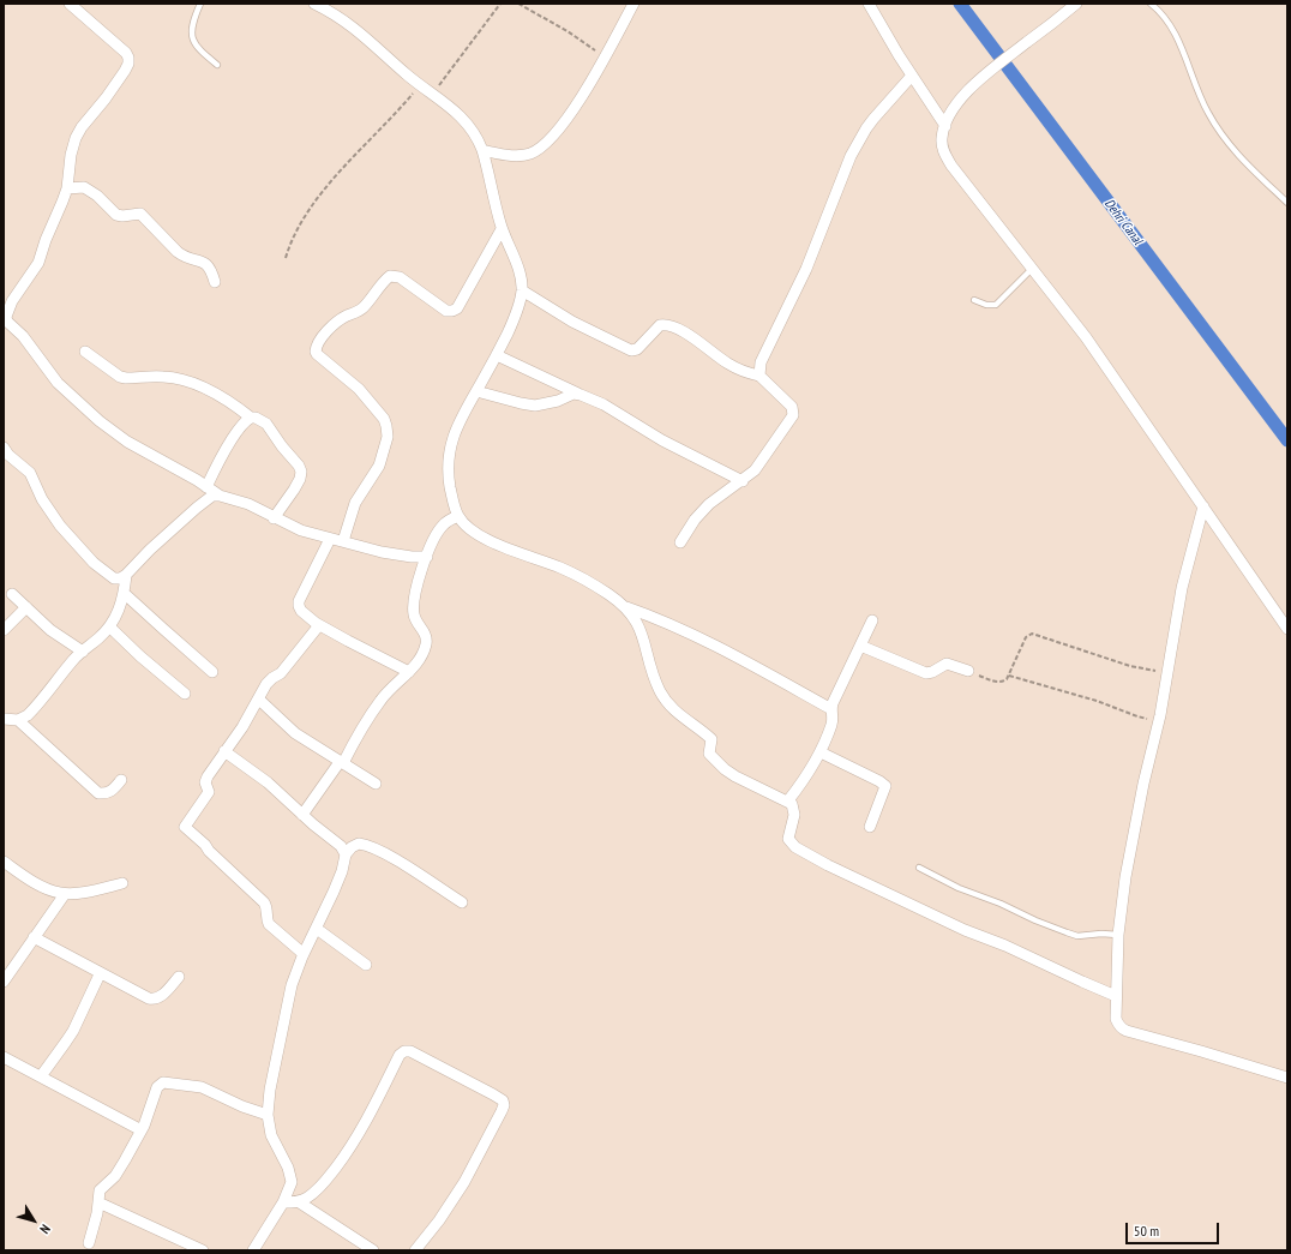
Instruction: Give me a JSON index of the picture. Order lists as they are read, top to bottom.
{
  "water": ["Dehri Canal"],
  "scale_bar": "50 m",
  "north": "bottom right"
}
